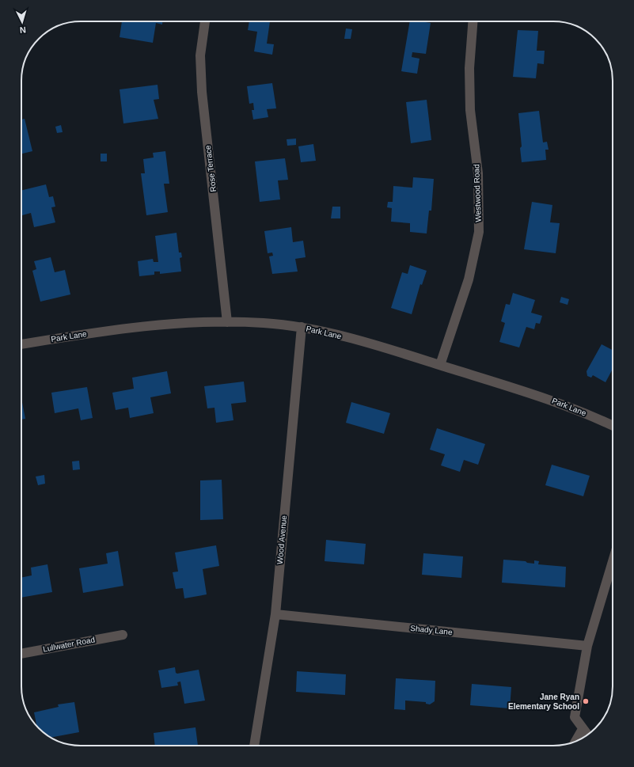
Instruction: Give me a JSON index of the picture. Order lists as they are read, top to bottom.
{
  "streets": {
    "street": [
      "Rose Terrace",
      "Westwood Road",
      "Park Lane",
      "Wood Avenue",
      "Shady Lane",
      "Lullwater Road"
    ]
  },
  "crossings": [
    ["Rose Terrace", "Park Lane"],
    ["Westwood Road", "Park Lane"],
    ["Park Lane", "Wood Avenue"],
    ["Wood Avenue", "Shady Lane"]
  ],
  "places": ["Jane Ryan Elementary School"],
  "north": "bottom"
}
